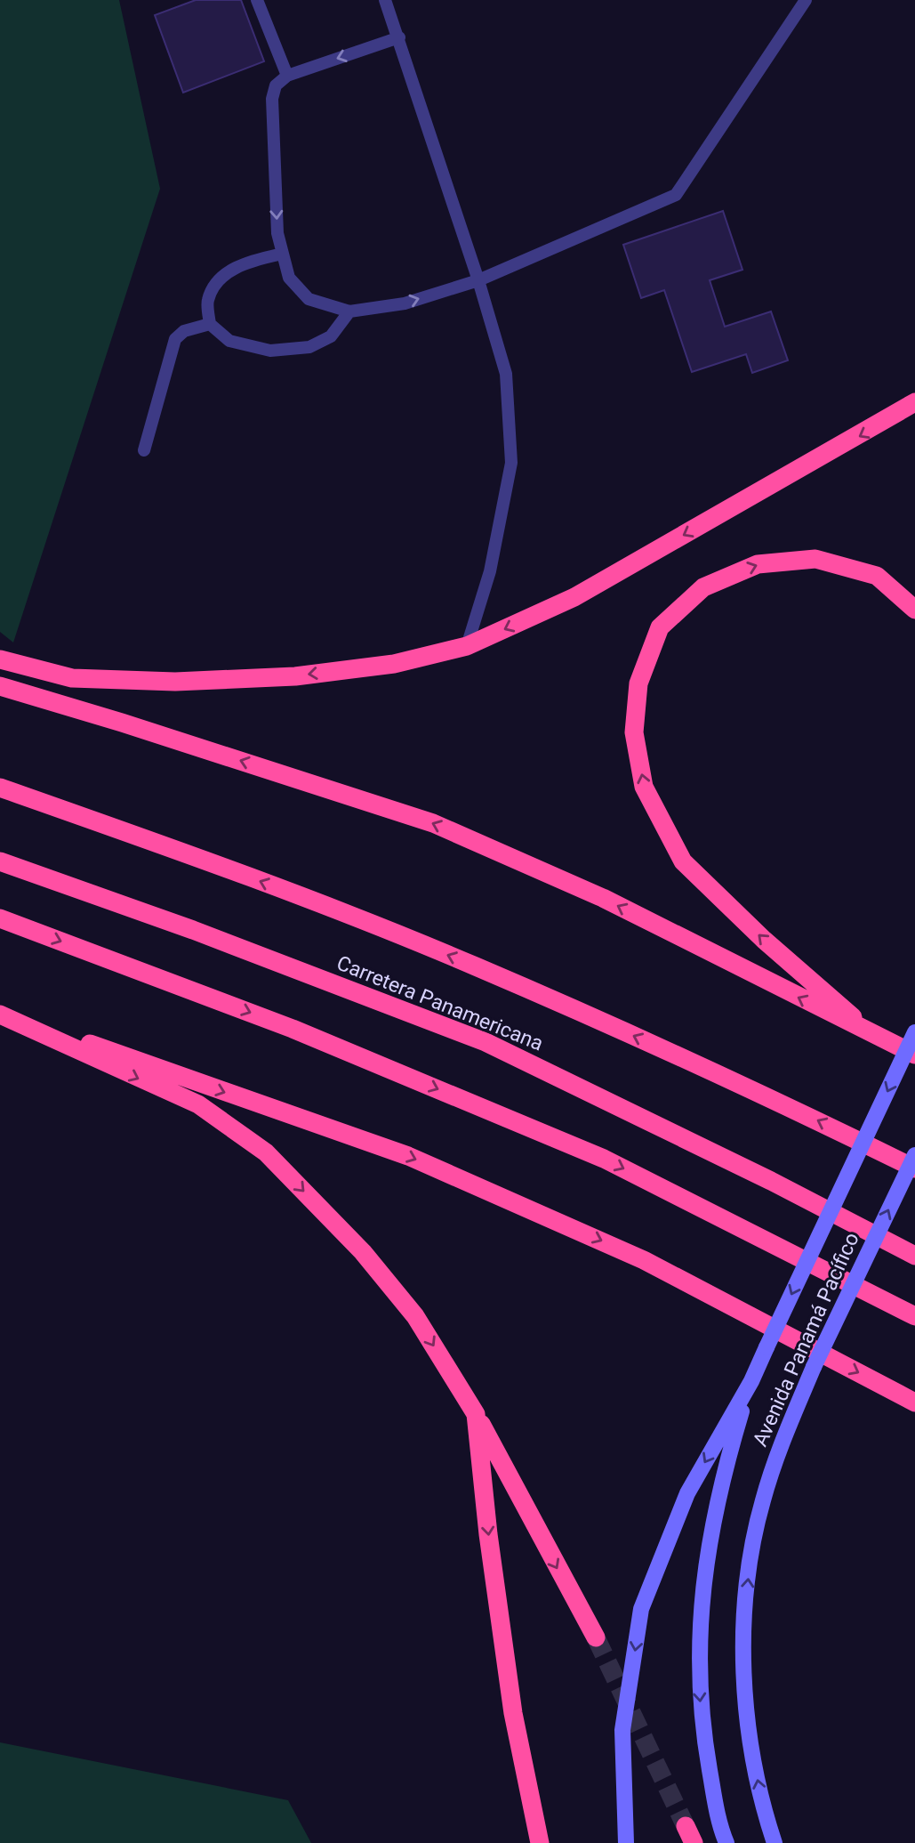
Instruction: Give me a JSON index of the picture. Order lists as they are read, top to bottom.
{
  "streets": {
    "highway": ["Carretera Panamericana"],
    "main road": ["Avenida Panamá Pacífico"]
  }
}
